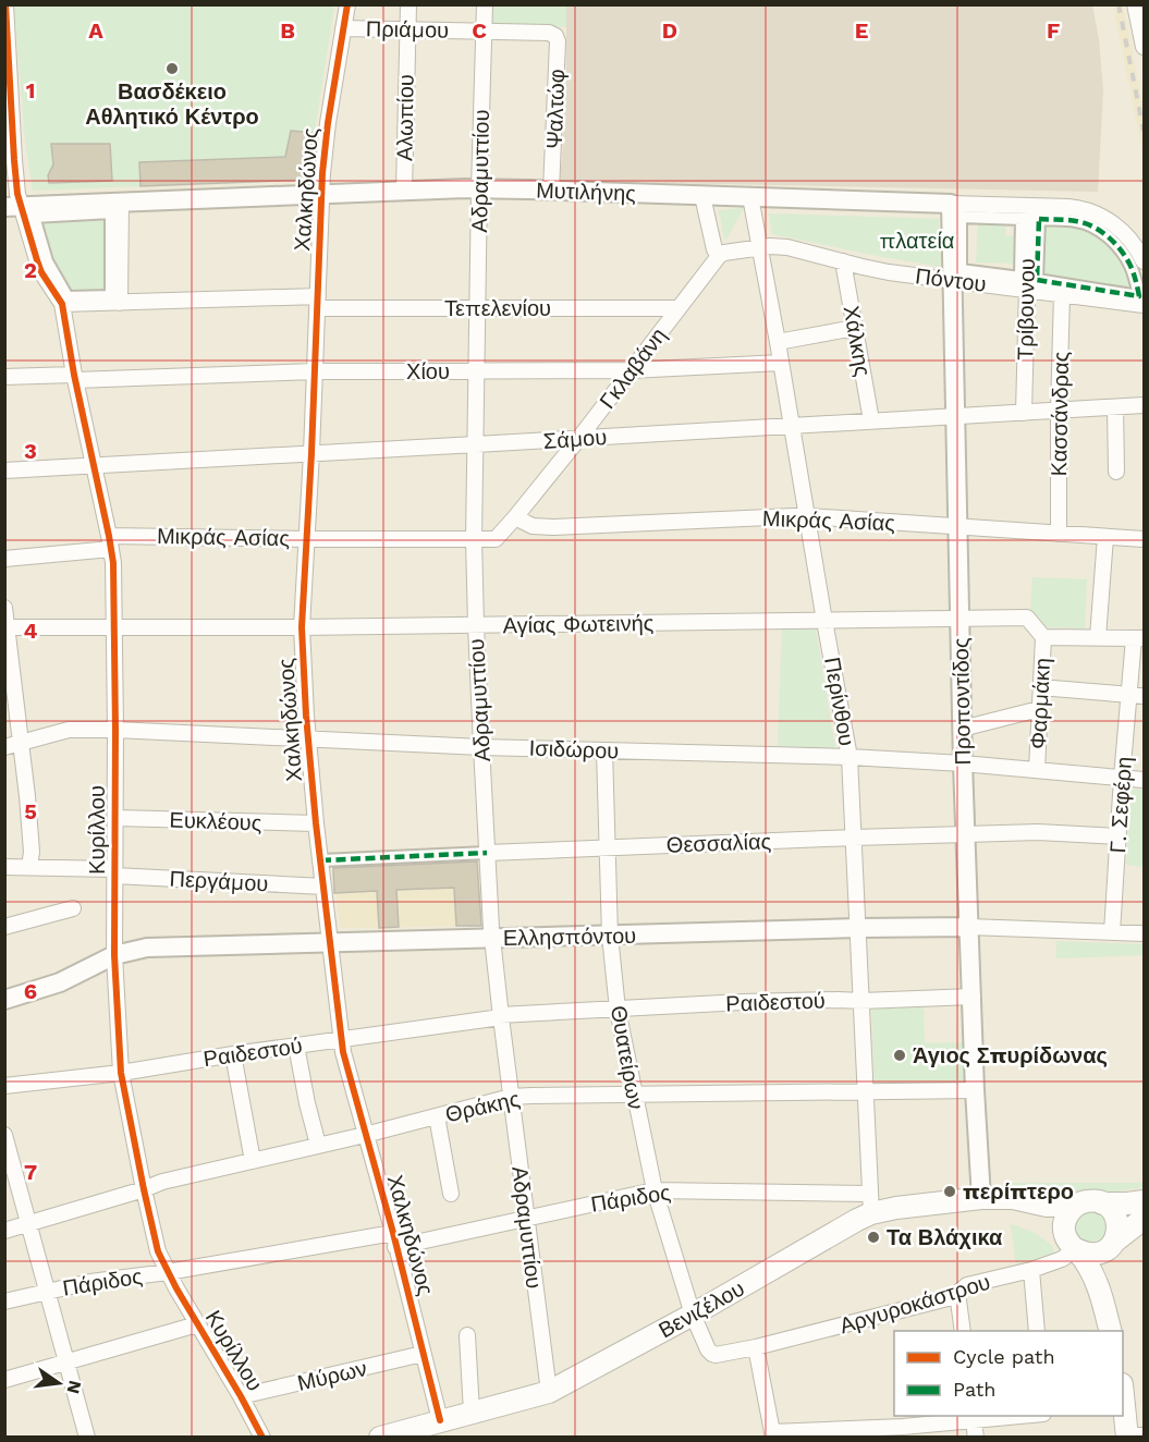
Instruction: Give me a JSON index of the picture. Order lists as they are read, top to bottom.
{
  "streets": {
    "main road": ["Βενιζέλου"],
    "street": [
      "Πριάμου",
      "Ψαλτώφ",
      "Αλωπίου",
      "Αδραμυττίου",
      "Χαλκηδώνος",
      "Μυτιλήνης",
      "Πόντου",
      "Τεπελενίου",
      "Τρίβουνου",
      "Χάλκης",
      "Γκλαβάνη",
      "Χίου",
      "Κασσάνδρας",
      "Σάμου",
      "Μικράς Ασίας",
      "Αγίας Φωτεινής",
      "Περίνθου",
      "Προποντίδος",
      "Φαρμάκη",
      "Ισιδώρου",
      "Γ. Σεφέρη",
      "Ευκλέους",
      "Κυρίλλου",
      "Θεσσαλίας",
      "Περγάμου",
      "Ελλησπόντου",
      "Ραιδεστού",
      "Θυατείρων",
      "Θράκης",
      "Πάριδος",
      "Αργυροκάστρου",
      "Μύρων"
    ]
  },
  "crossings": [
    ["Πριάμου", "Ψαλτώφ"],
    ["Πριάμου", "Αλωπίου"],
    ["Πριάμου", "Αδραμυττίου"],
    ["Πριάμου", "Χαλκηδώνος"],
    ["Ψαλτώφ", "Μυτιλήνης"],
    ["Αλωπίου", "Μυτιλήνης"],
    ["Αδραμυττίου", "Μυτιλήνης"],
    ["Αδραμυττίου", "Τεπελενίου"],
    ["Αδραμυττίου", "Χίου"],
    ["Αδραμυττίου", "Σάμου"],
    ["Αδραμυττίου", "Μικράς Ασίας"],
    ["Αδραμυττίου", "Αγίας Φωτεινής"],
    ["Αδραμυττίου", "Ισιδώρου"],
    ["Αδραμυττίου", "Θεσσαλίας"],
    ["Αδραμυττίου", "Ελλησπόντου"],
    ["Αδραμυττίου", "Ραιδεστού"],
    ["Αδραμυττίου", "Θράκης"],
    ["Αδραμυττίου", "Πάριδος"],
    ["Αδραμυττίου", "Βενιζέλου"],
    ["Χαλκηδώνος", "Μυτιλήνης"],
    ["Χαλκηδώνος", "Τεπελενίου"],
    ["Χαλκηδώνος", "Χίου"],
    ["Χαλκηδώνος", "Σάμου"],
    ["Χαλκηδώνος", "Μικράς Ασίας"],
    ["Χαλκηδώνος", "Αγίας Φωτεινής"],
    ["Χαλκηδώνος", "Ισιδώρου"],
    ["Χαλκηδώνος", "Ευκλέους"],
    ["Χαλκηδώνος", "Θεσσαλίας"],
    ["Χαλκηδώνος", "Περγάμου"],
    ["Χαλκηδώνος", "Ελλησπόντου"],
    ["Χαλκηδώνος", "Ραιδεστού"],
    ["Χαλκηδώνος", "Θράκης"],
    ["Χαλκηδώνος", "Πάριδος"],
    ["Χαλκηδώνος", "Βενιζέλου"],
    ["Χαλκηδώνος", "Μύρων"],
    ["Μυτιλήνης", "Τρίβουνου"],
    ["Μυτιλήνης", "Περίνθου"],
    ["Μυτιλήνης", "Προποντίδος"],
    ["Μυτιλήνης", "Κυρίλλου"],
    ["Πόντου", "Τρίβουνου"],
    ["Πόντου", "Χάλκης"],
    ["Πόντου", "Κασσάνδρας"],
    ["Πόντου", "Περίνθου"],
    ["Πόντου", "Προποντίδος"],
    ["Τεπελενίου", "Γκλαβάνη"],
    ["Τεπελενίου", "Κυρίλλου"],
    ["Τρίβουνου", "Σάμου"],
    ["Χάλκης", "Σάμου"],
    ["Γκλαβάνη", "Χίου"],
    ["Γκλαβάνη", "Σάμου"],
    ["Γκλαβάνη", "Μικράς Ασίας"],
    ["Χίου", "Περίνθου"],
    ["Χίου", "Κυρίλλου"],
    ["Κασσάνδρας", "Σάμου"],
    ["Κασσάνδρας", "Μικράς Ασίας"],
    ["Σάμου", "Περίνθου"],
    ["Σάμου", "Προποντίδος"],
    ["Σάμου", "Κυρίλλου"],
    ["Μικράς Ασίας", "Περίνθου"],
    ["Μικράς Ασίας", "Προποντίδος"],
    ["Μικράς Ασίας", "Κυρίλλου"],
    ["Αγίας Φωτεινής", "Περίνθου"],
    ["Αγίας Φωτεινής", "Προποντίδος"],
    ["Αγίας Φωτεινής", "Φαρμάκη"],
    ["Αγίας Φωτεινής", "Κυρίλλου"],
    ["Περίνθου", "Ισιδώρου"],
    ["Περίνθου", "Θεσσαλίας"],
    ["Περίνθου", "Ελλησπόντου"],
    ["Περίνθου", "Ραιδεστού"],
    ["Περίνθου", "Θράκης"],
    ["Περίνθου", "Πάριδος"],
    ["Περίνθου", "Βενιζέλου"],
    ["Προποντίδος", "Ισιδώρου"],
    ["Προποντίδος", "Θεσσαλίας"],
    ["Προποντίδος", "Ελλησπόντου"],
    ["Προποντίδος", "Ραιδεστού"],
    ["Προποντίδος", "Θράκης"],
    ["Προποντίδος", "Βενιζέλου"],
    ["Φαρμάκη", "Ισιδώρου"],
    ["Ισιδώρου", "Γ. Σεφέρη"],
    ["Ισιδώρου", "Κυρίλλου"],
    ["Ισιδώρου", "Θυατείρων"],
    ["Γ. Σεφέρη", "Θεσσαλίας"],
    ["Γ. Σεφέρη", "Ελλησπόντου"],
    ["Ευκλέους", "Κυρίλλου"],
    ["Κυρίλλου", "Περγάμου"],
    ["Κυρίλλου", "Ελλησπόντου"],
    ["Κυρίλλου", "Ραιδεστού"],
    ["Κυρίλλου", "Θράκης"],
    ["Κυρίλλου", "Πάριδος"],
    ["Κυρίλλου", "Μύρων"],
    ["Θεσσαλίας", "Θυατείρων"],
    ["Ελλησπόντου", "Θυατείρων"],
    ["Ραιδεστού", "Θυατείρων"],
    ["Θυατείρων", "Θράκης"],
    ["Θυατείρων", "Πάριδος"],
    ["Θυατείρων", "Αργυροκάστρου"],
    ["Θυατείρων", "Βενιζέλου"],
    ["Πάριδος", "Βενιζέλου"],
    ["Αργυροκάστρου", "Βενιζέλου"]
  ],
  "parks": ["πλατεία"],
  "places": [
    "Βασδέκειο Αθλητικό Κέντρο",
    "Άγιος Σπυρίδωνας",
    "περίπτερο",
    "Τα Βλάχικα"
  ],
  "legend": ["Cycle path", "Path"],
  "north": "right",
  "grid": {
    "columns": [
      "A",
      "B",
      "C",
      "D",
      "E",
      "F"
    ],
    "rows": [
      "1",
      "2",
      "3",
      "4",
      "5",
      "6",
      "7"
    ]
  }
}
